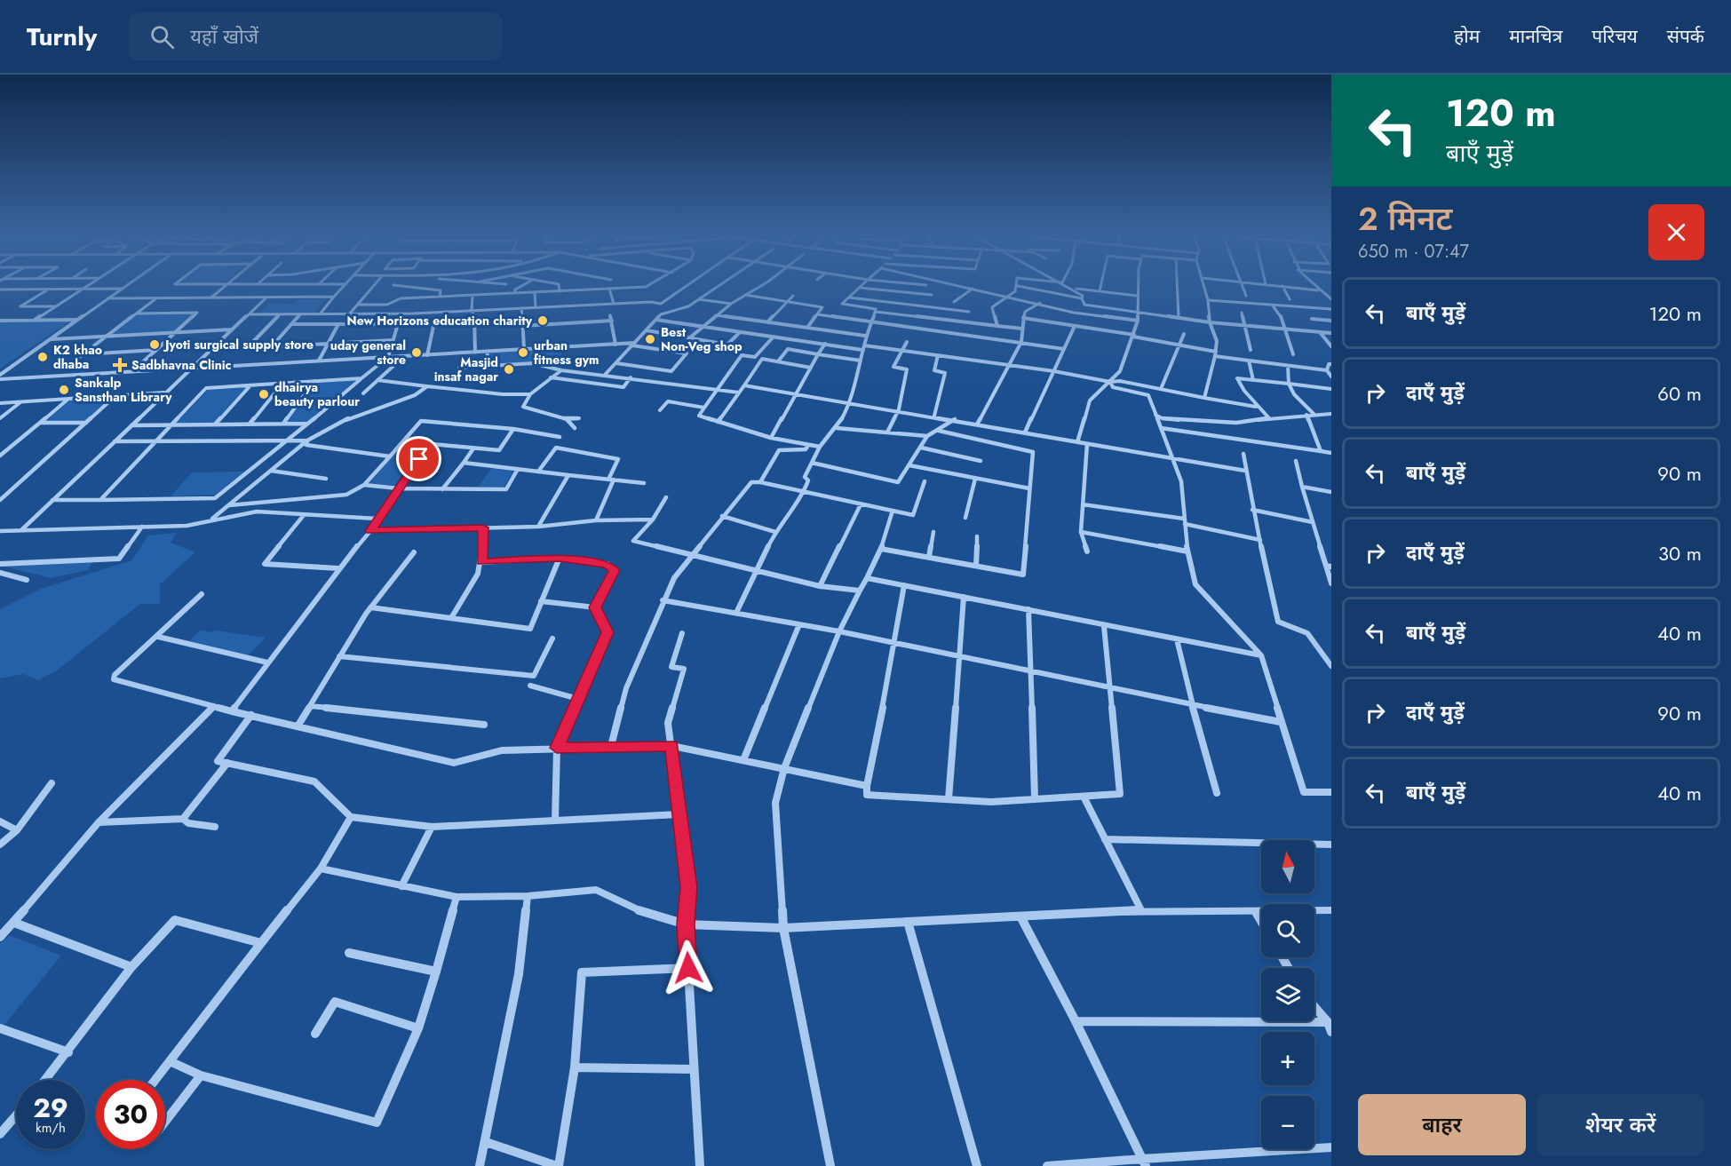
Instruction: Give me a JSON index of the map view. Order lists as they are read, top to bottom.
{
  "places": {
    "other": [
      "New Horizons education charity",
      "Best Non-Veg shop",
      "Jyoti surgical supply store",
      "uday general store",
      "urban fitness gym",
      "K2 khao dhaba",
      "Masjid insaf nagar",
      "Sankalp Sansthan Library",
      "dhairya beauty parlour"
    ],
    "health": ["Sadbhavna Clinic"]
  },
  "north": "top",
  "page": {
    "header": "Turnly",
    "search": "यहाँ खोजें",
    "nav": [
      "होम",
      "मानचित्र",
      "परिचय",
      "संपर्क"
    ],
    "turn": ["120 m", "बाएँ मुड़ें"],
    "heading": ["2 मिनट", "650 m · 07:47"],
    "list": [
      {
        "name": "बाएँ मुड़ें",
        "value": "120 m"
      },
      {
        "name": "दाएँ मुड़ें",
        "value": "60 m"
      },
      {
        "name": "बाएँ मुड़ें",
        "value": "90 m"
      },
      {
        "name": "दाएँ मुड़ें",
        "value": "30 m"
      },
      {
        "name": "बाएँ मुड़ें",
        "value": "40 m"
      },
      {
        "name": "दाएँ मुड़ें",
        "value": "90 m"
      },
      {
        "name": "बाएँ मुड़ें",
        "value": "40 m"
      }
    ],
    "map_buttons": ["+", "−"],
    "speed": "29 km/h",
    "limit": "30",
    "buttons": ["बाहर", "शेयर करें"]
  }
}
